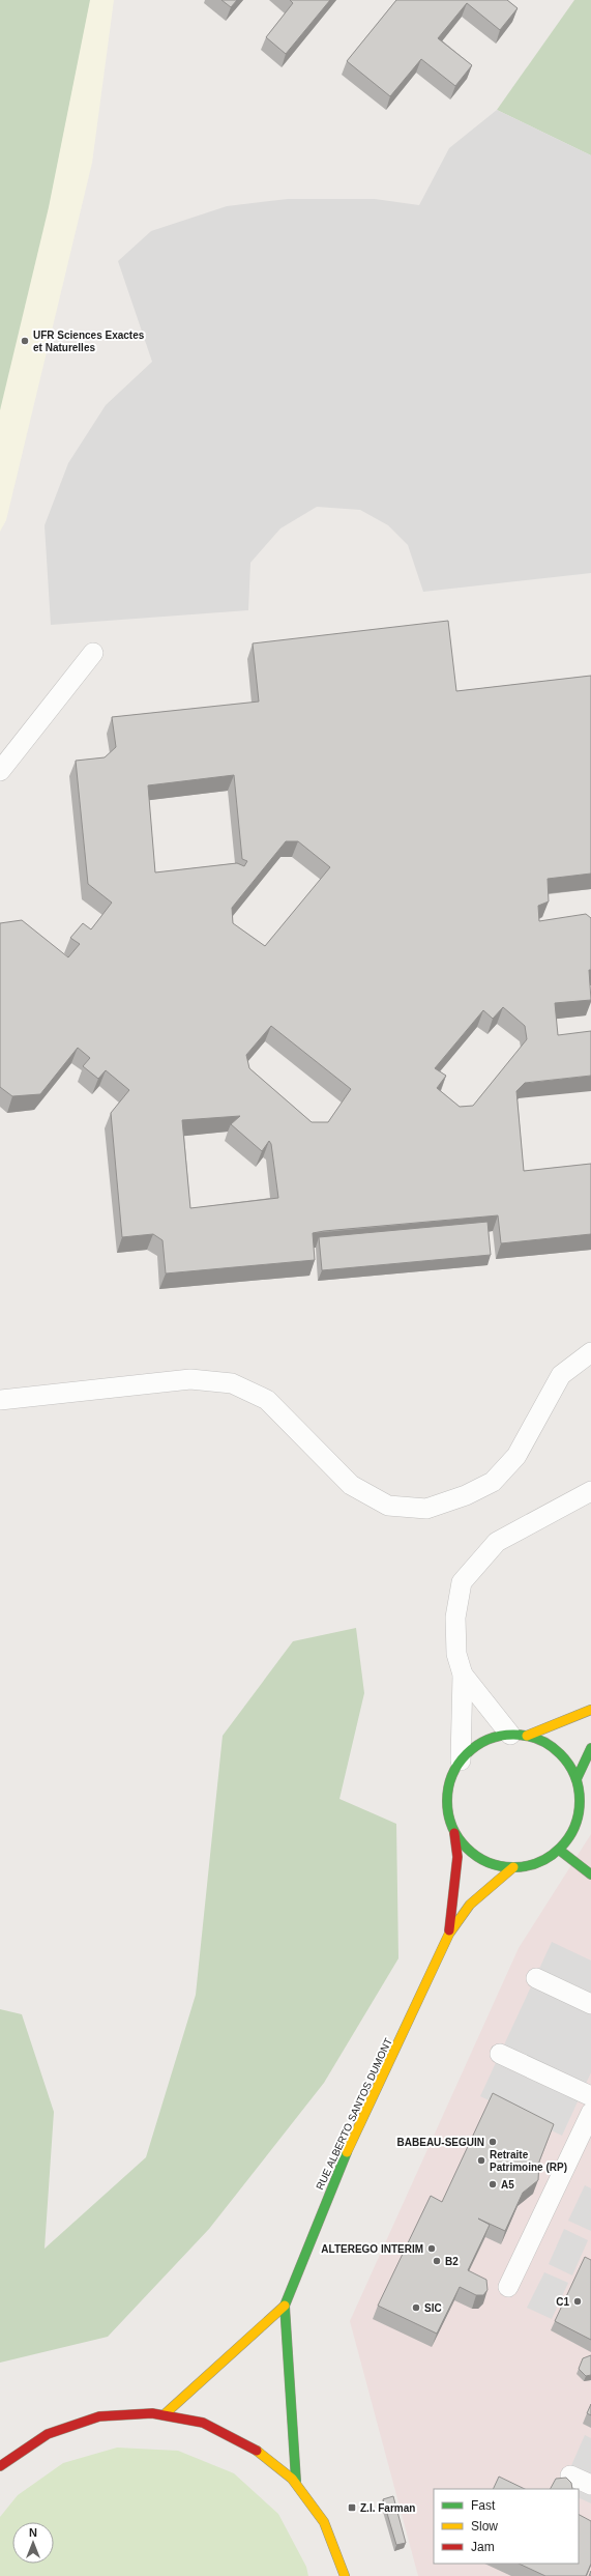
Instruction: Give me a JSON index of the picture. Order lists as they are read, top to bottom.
{
  "streets": {
    "street": ["RUE ALBERTO SANTOS DUMONT"]
  },
  "places": {
    "other": [
      "UFR Sciences Exactes et Naturelles",
      "BABEAU-SEGUIN",
      "Retraite Patrimoine (RP)",
      "A5",
      "ALTEREGO INTERIM",
      "B2",
      "C1",
      "SIC"
    ],
    "transit": ["Z.I. Farman"]
  },
  "legend": ["Fast", "Slow", "Jam"],
  "north": "top"
}
